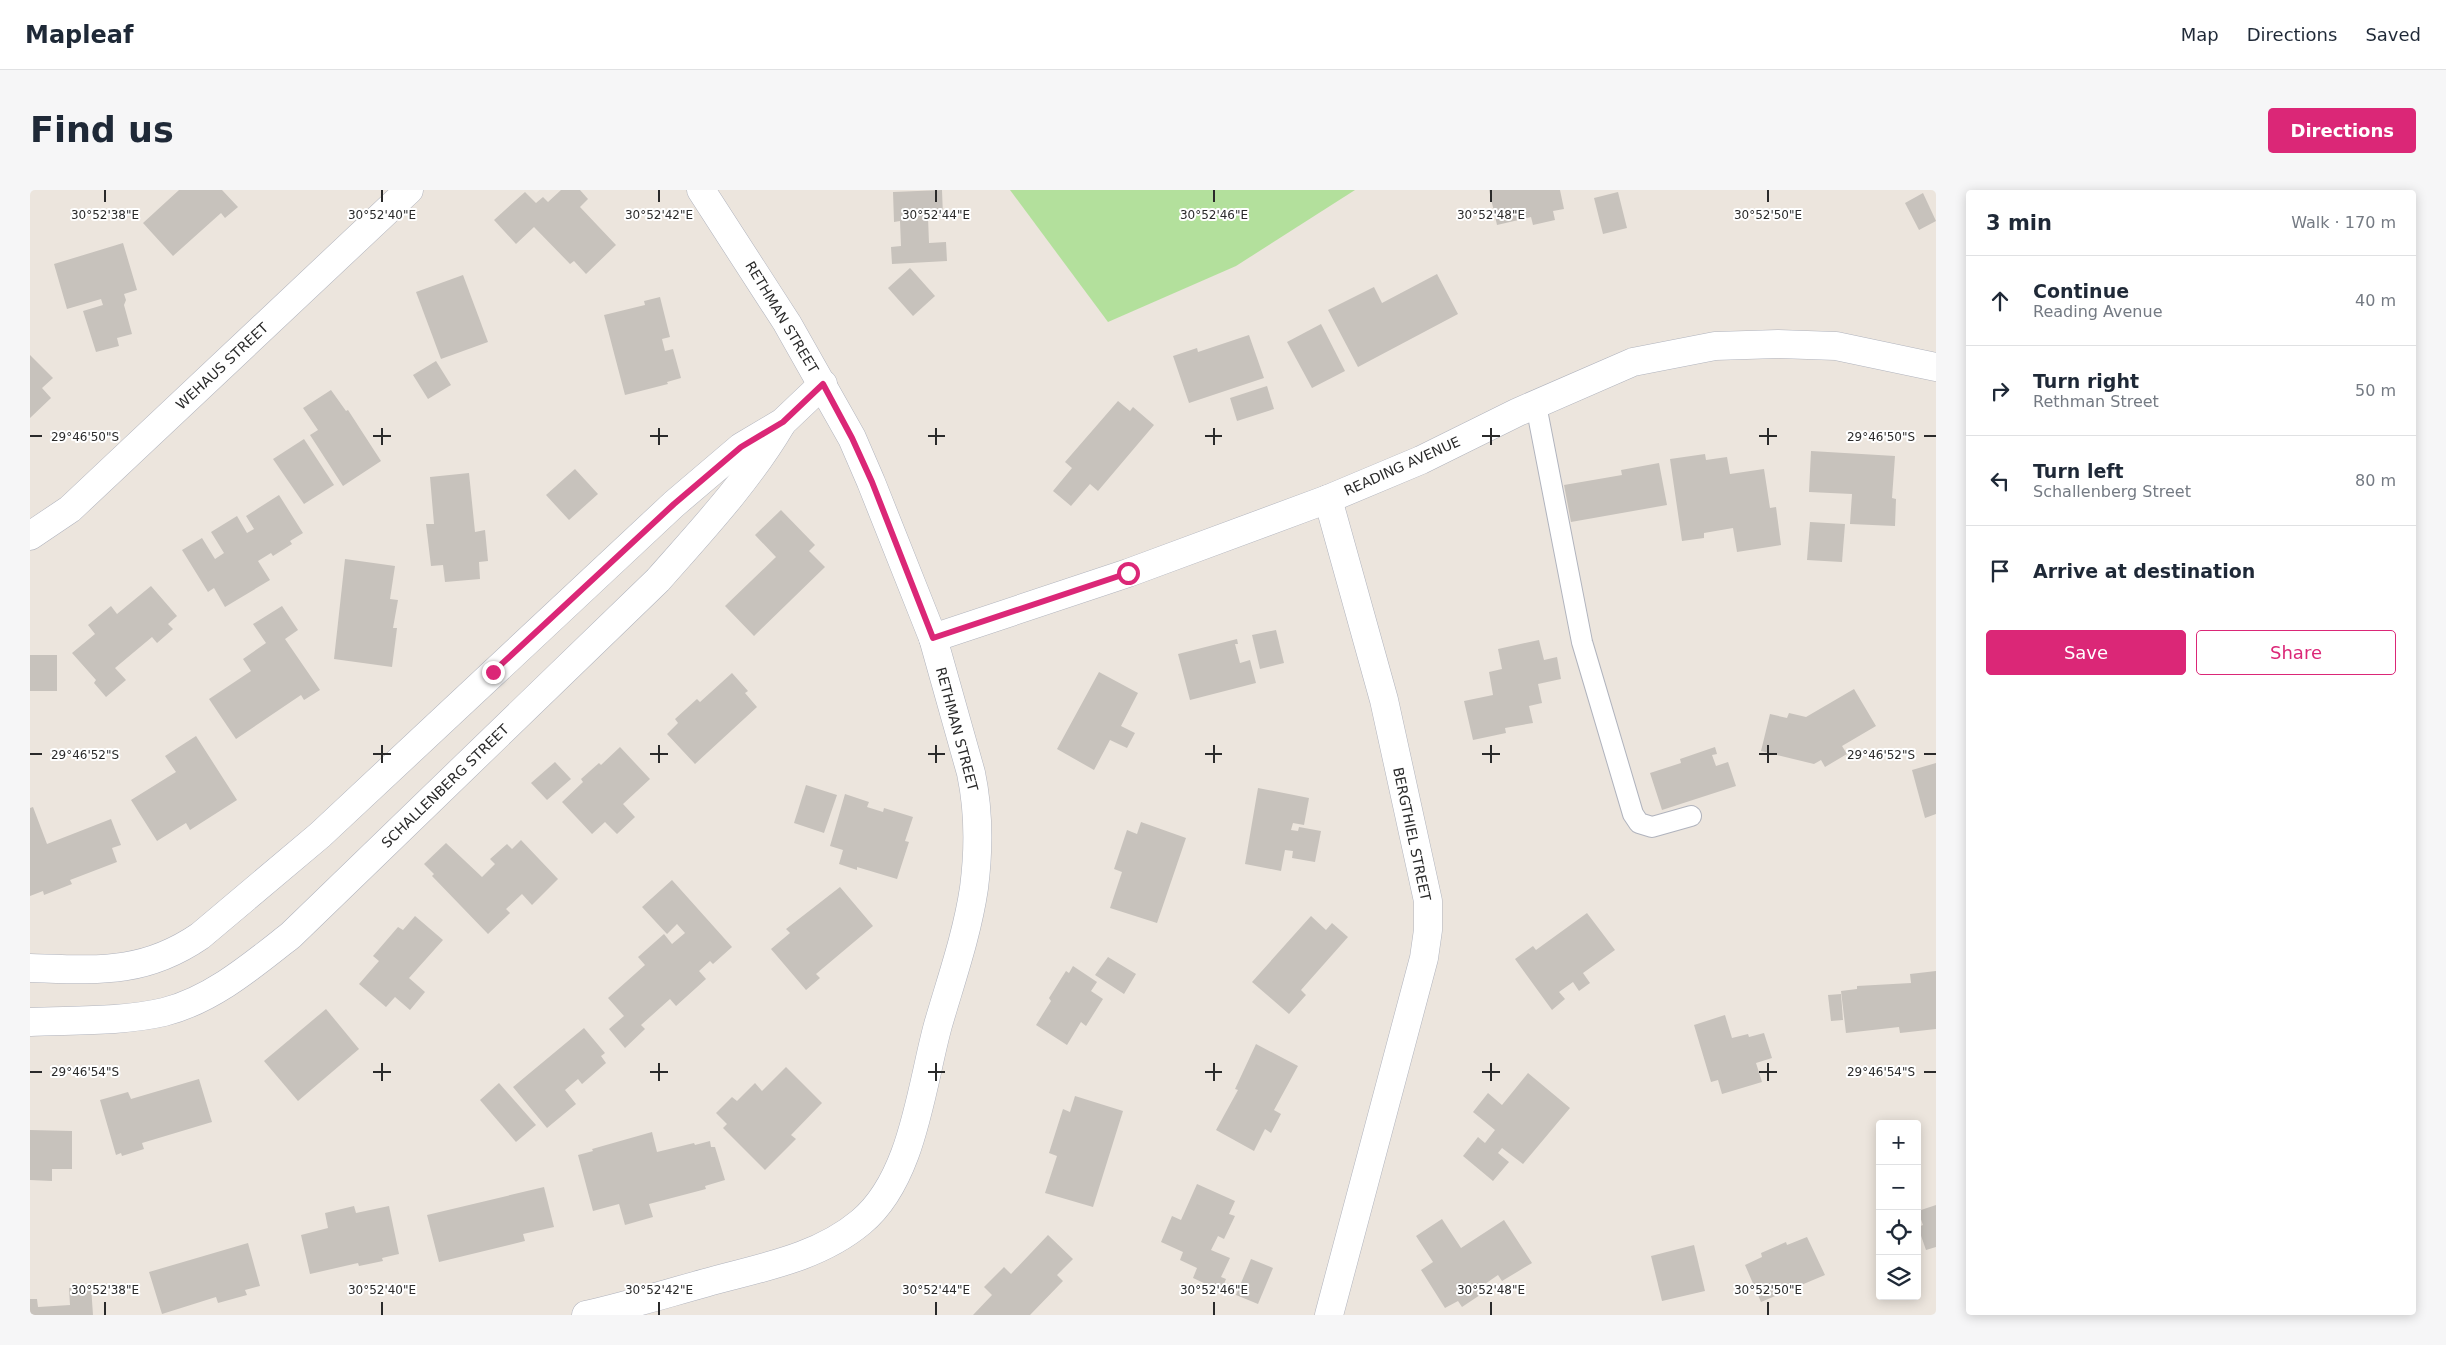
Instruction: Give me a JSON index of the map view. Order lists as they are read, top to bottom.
{
  "streets": {
    "street": [
      "RETHMAN STREET",
      "WEHAUS STREET",
      "READING AVENUE",
      "SCHALLENBERG STREET",
      "BERGTHIEL STREET"
    ]
  },
  "crossings": [
    ["RETHMAN STREET", "READING AVENUE"],
    ["RETHMAN STREET", "SCHALLENBERG STREET"],
    ["READING AVENUE", "BERGTHIEL STREET"]
  ],
  "page": {
    "header": "Mapleaf",
    "nav": ["Map", "Directions", "Saved"],
    "buttons": [
      "Directions",
      ["Save", "Share"]
    ],
    "title": "Find us",
    "heading": ["3 min", "Walk · 170 m"],
    "list": [
      ["Continue", "Reading Avenue", "40 m"],
      ["Turn right", "Rethman Street", "50 m"],
      ["Turn left", "Schallenberg Street", "80 m"],
      "Arrive at destination"
    ],
    "map_buttons": ["+", "−"]
  },
  "coordinates": [
    "30°52'38\"E",
    "30°52'40\"E",
    "30°52'42\"E",
    "30°52'44\"E",
    "30°52'46\"E",
    "30°52'48\"E",
    "30°52'50\"E",
    "29°46'50\"S",
    "29°46'52\"S",
    "29°46'54\"S"
  ]
}
